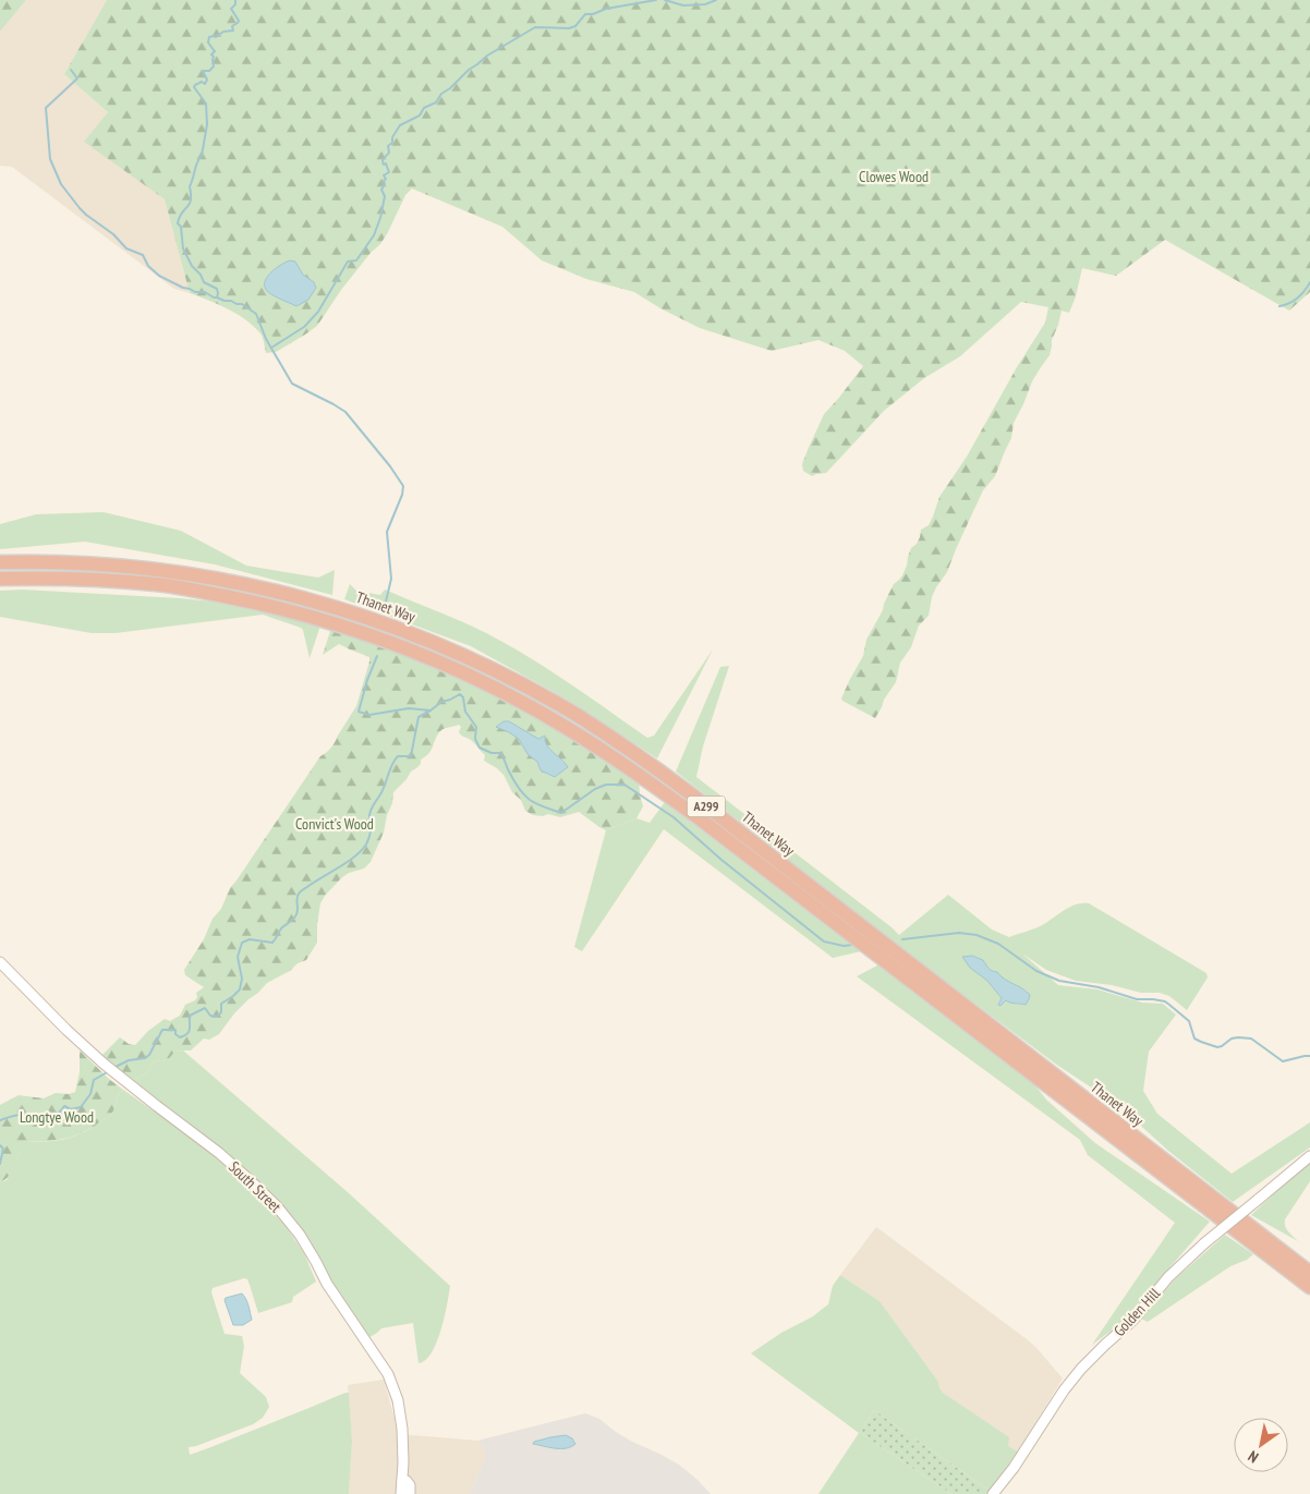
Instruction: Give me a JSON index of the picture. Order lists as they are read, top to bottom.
{
  "streets": {
    "highway": ["Thanet Way", "A299"],
    "street": ["South Street", "Golden Hill"]
  },
  "parks": ["Clowes Wood", "Convict's Wood", "Longtye Wood"],
  "north": "bottom left"
}
